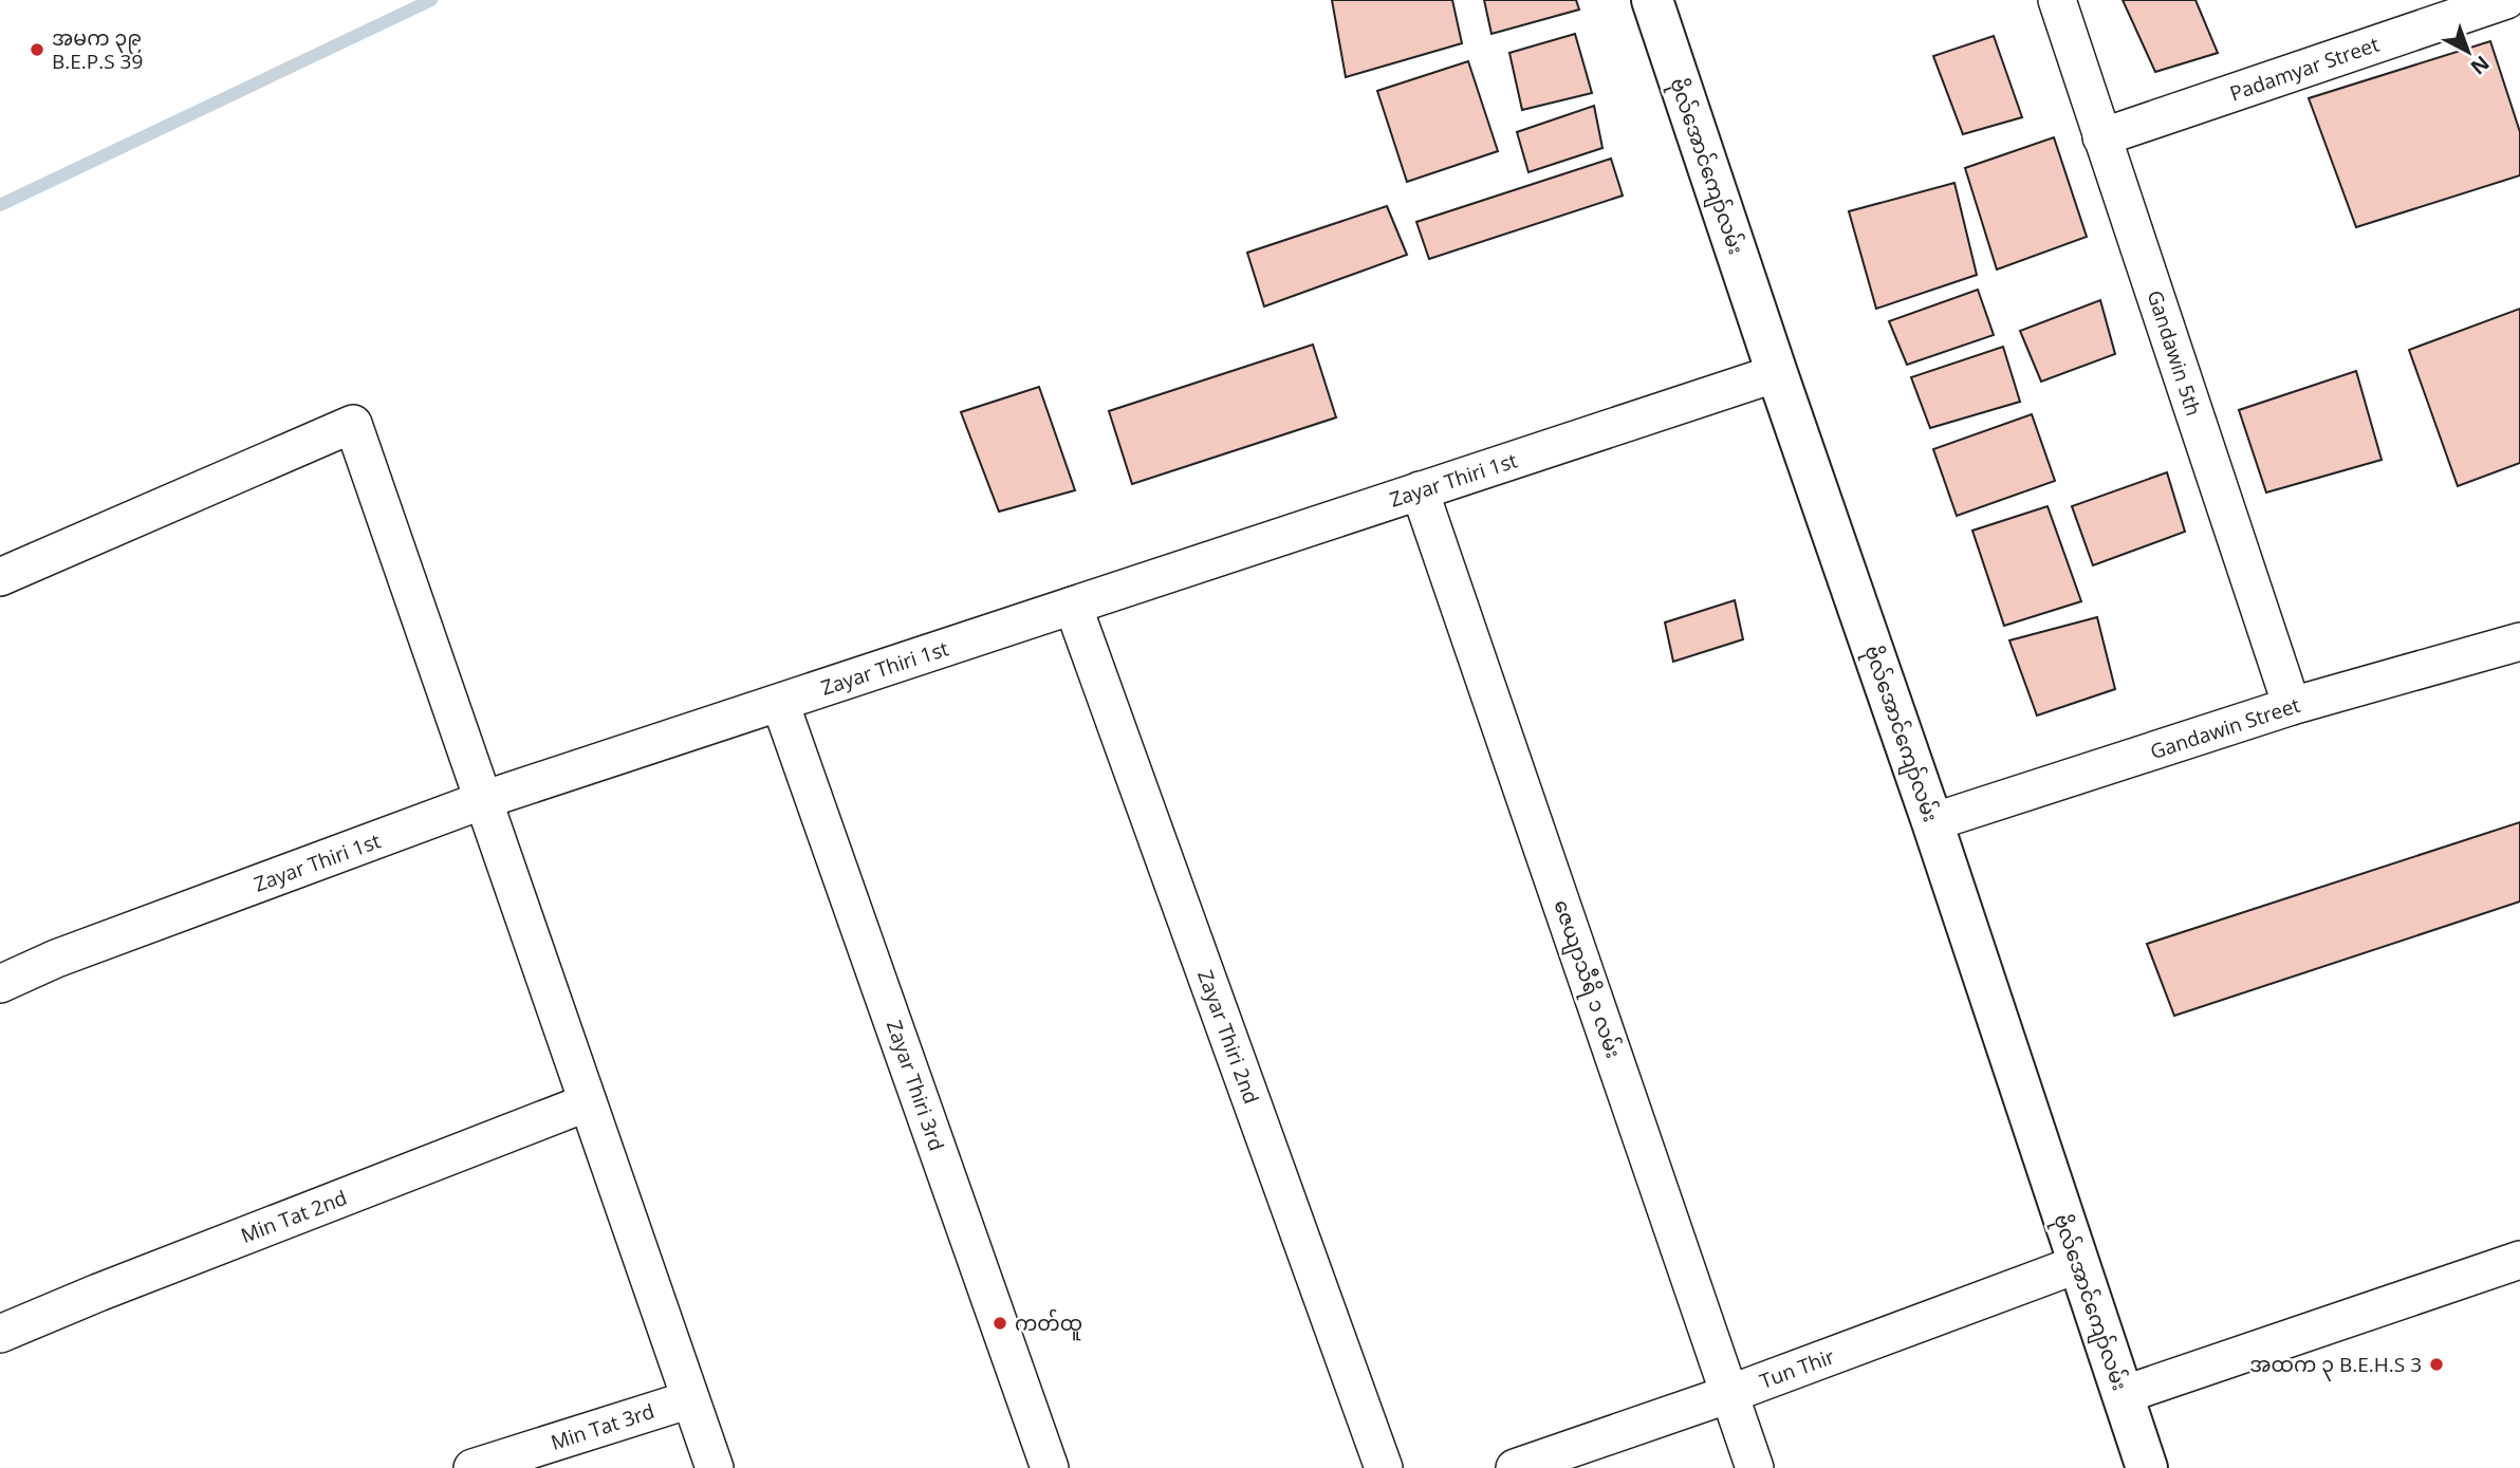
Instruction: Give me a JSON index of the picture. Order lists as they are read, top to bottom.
{
  "streets": {
    "street": [
      "Padamyar Street",
      "ဗိုလ်အောင်ကျော်လမ်း",
      "Gandawin 5th",
      "Zayar Thiri 1st",
      "Gandawin Street",
      "ဇေယျာသီရိ ၁ လမ်း",
      "Zayar Thiri 2nd",
      "Zayar Thiri 3rd",
      "Min Tat 2nd",
      "Tun Thir",
      "Min Tat 3rd"
    ]
  },
  "crossings": [
    ["Padamyar Street", "Gandawin 5th"],
    ["ဗိုလ်အောင်ကျော်လမ်း", "Zayar Thiri 1st"],
    ["ဗိုလ်အောင်ကျော်လမ်း", "Gandawin Street"],
    ["ဗိုလ်အောင်ကျော်လမ်း", "Tun Thir"],
    ["Gandawin 5th", "Gandawin Street"],
    ["Zayar Thiri 1st", "ဇေယျာသီရိ ၁ လမ်း"],
    ["Zayar Thiri 1st", "Zayar Thiri 2nd"],
    ["Zayar Thiri 1st", "Zayar Thiri 3rd"],
    ["ဇေယျာသီရိ ၁ လမ်း", "Tun Thir"]
  ],
  "places": ["အမက ၃၉ B.E.P.S 39", "ကတ်ထူ", "အထက ၃ B.E.H.S 3"],
  "north": "bottom right"
}
